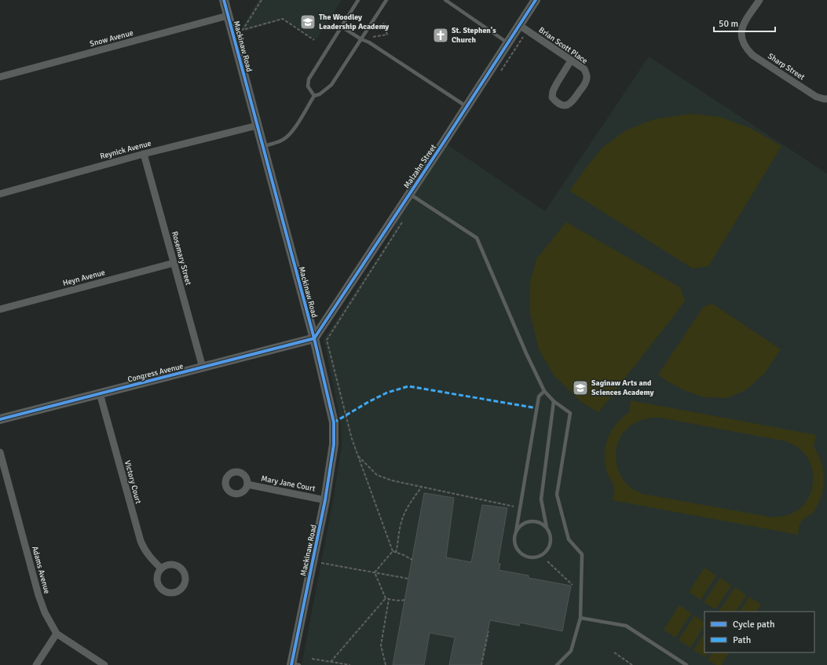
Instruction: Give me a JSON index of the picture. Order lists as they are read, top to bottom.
{
  "streets": {
    "street": [
      "Snow Avenue",
      "Brian Scott Place",
      "Mackinaw Road",
      "Sharp Street",
      "Reynick Avenue",
      "Malzahn Street",
      "Rosemary Street",
      "Heyn Avenue",
      "Congress Avenue",
      "Victory Court",
      "Mary Jane Court",
      "Adams Avenue"
    ]
  },
  "crossings": [
    ["Snow Avenue", "Mackinaw Road"],
    ["Brian Scott Place", "Malzahn Street"],
    ["Mackinaw Road", "Reynick Avenue"],
    ["Mackinaw Road", "Malzahn Street"],
    ["Mackinaw Road", "Congress Avenue"],
    ["Mackinaw Road", "Mary Jane Court"],
    ["Reynick Avenue", "Rosemary Street"],
    ["Malzahn Street", "Congress Avenue"],
    ["Rosemary Street", "Heyn Avenue"],
    ["Rosemary Street", "Congress Avenue"],
    ["Congress Avenue", "Victory Court"]
  ],
  "places": {
    "school or university": ["The Woodley Leadership Academy", "Saginaw Arts and Sciences Academy"],
    "church": ["St. Stephen's Church"]
  },
  "legend": ["Cycle path", "Path"],
  "scale_bar": "50 m"
}
